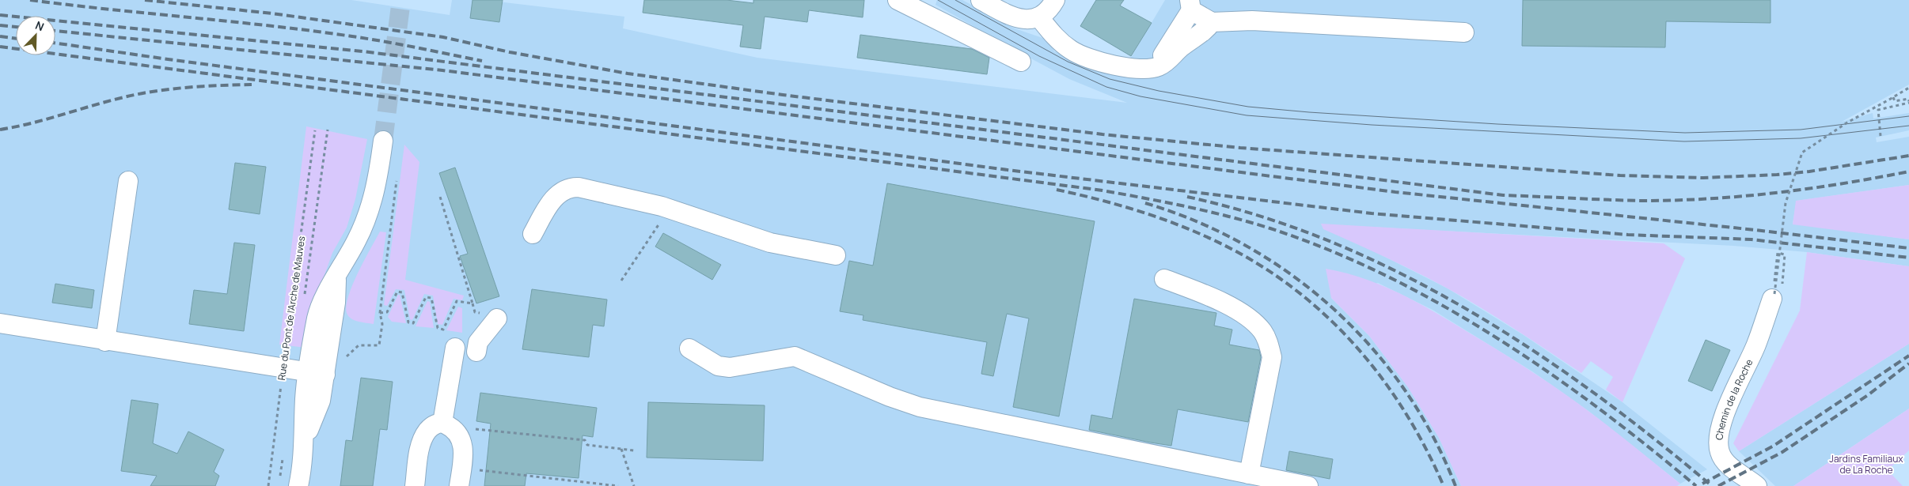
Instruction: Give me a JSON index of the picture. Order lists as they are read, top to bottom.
{
  "streets": {
    "street": ["Chemin de la Roche"],
    "path": ["Rue du Pont de l'Arche de Mauves"]
  },
  "parks": ["Jardins Familiaux de La Roche"],
  "north": "top right"
}
